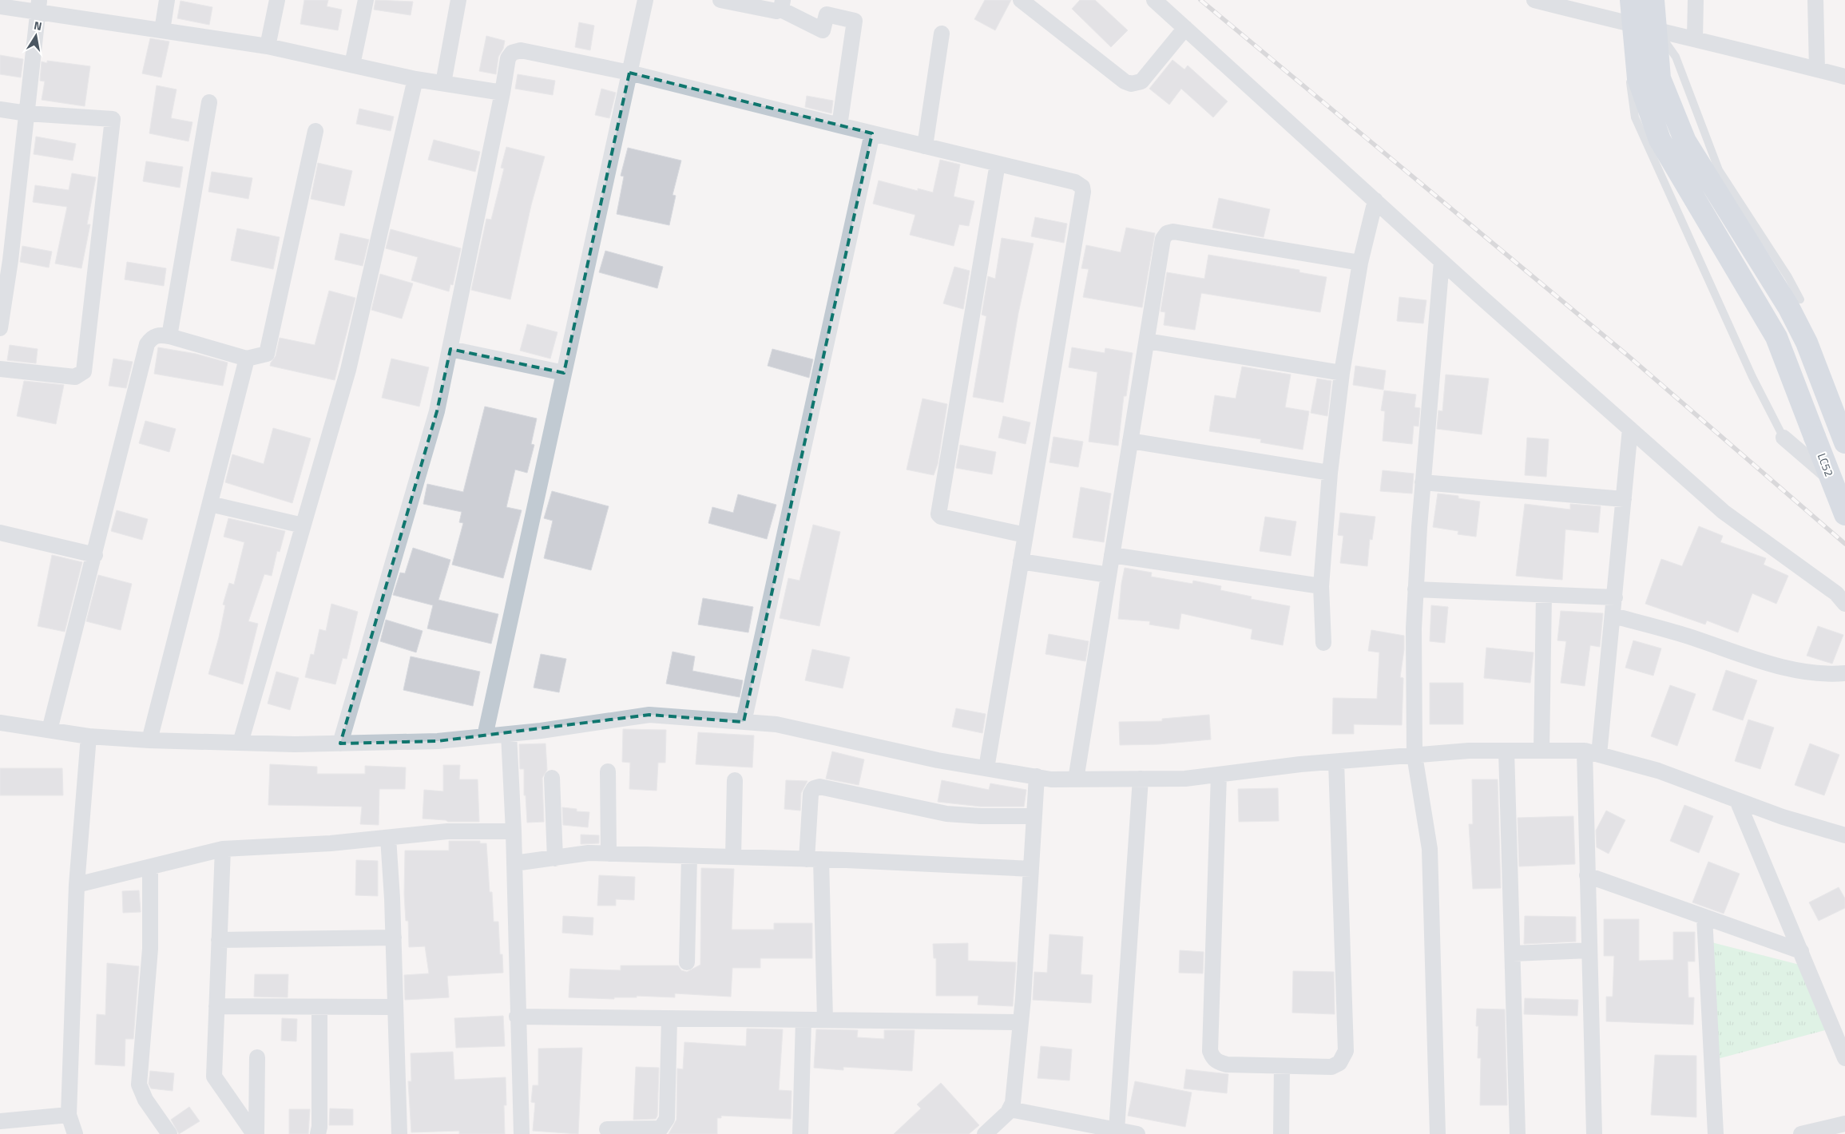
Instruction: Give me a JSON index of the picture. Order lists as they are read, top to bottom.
{
  "streets": {
    "main road": ["LC52"]
  },
  "north": "top"
}
